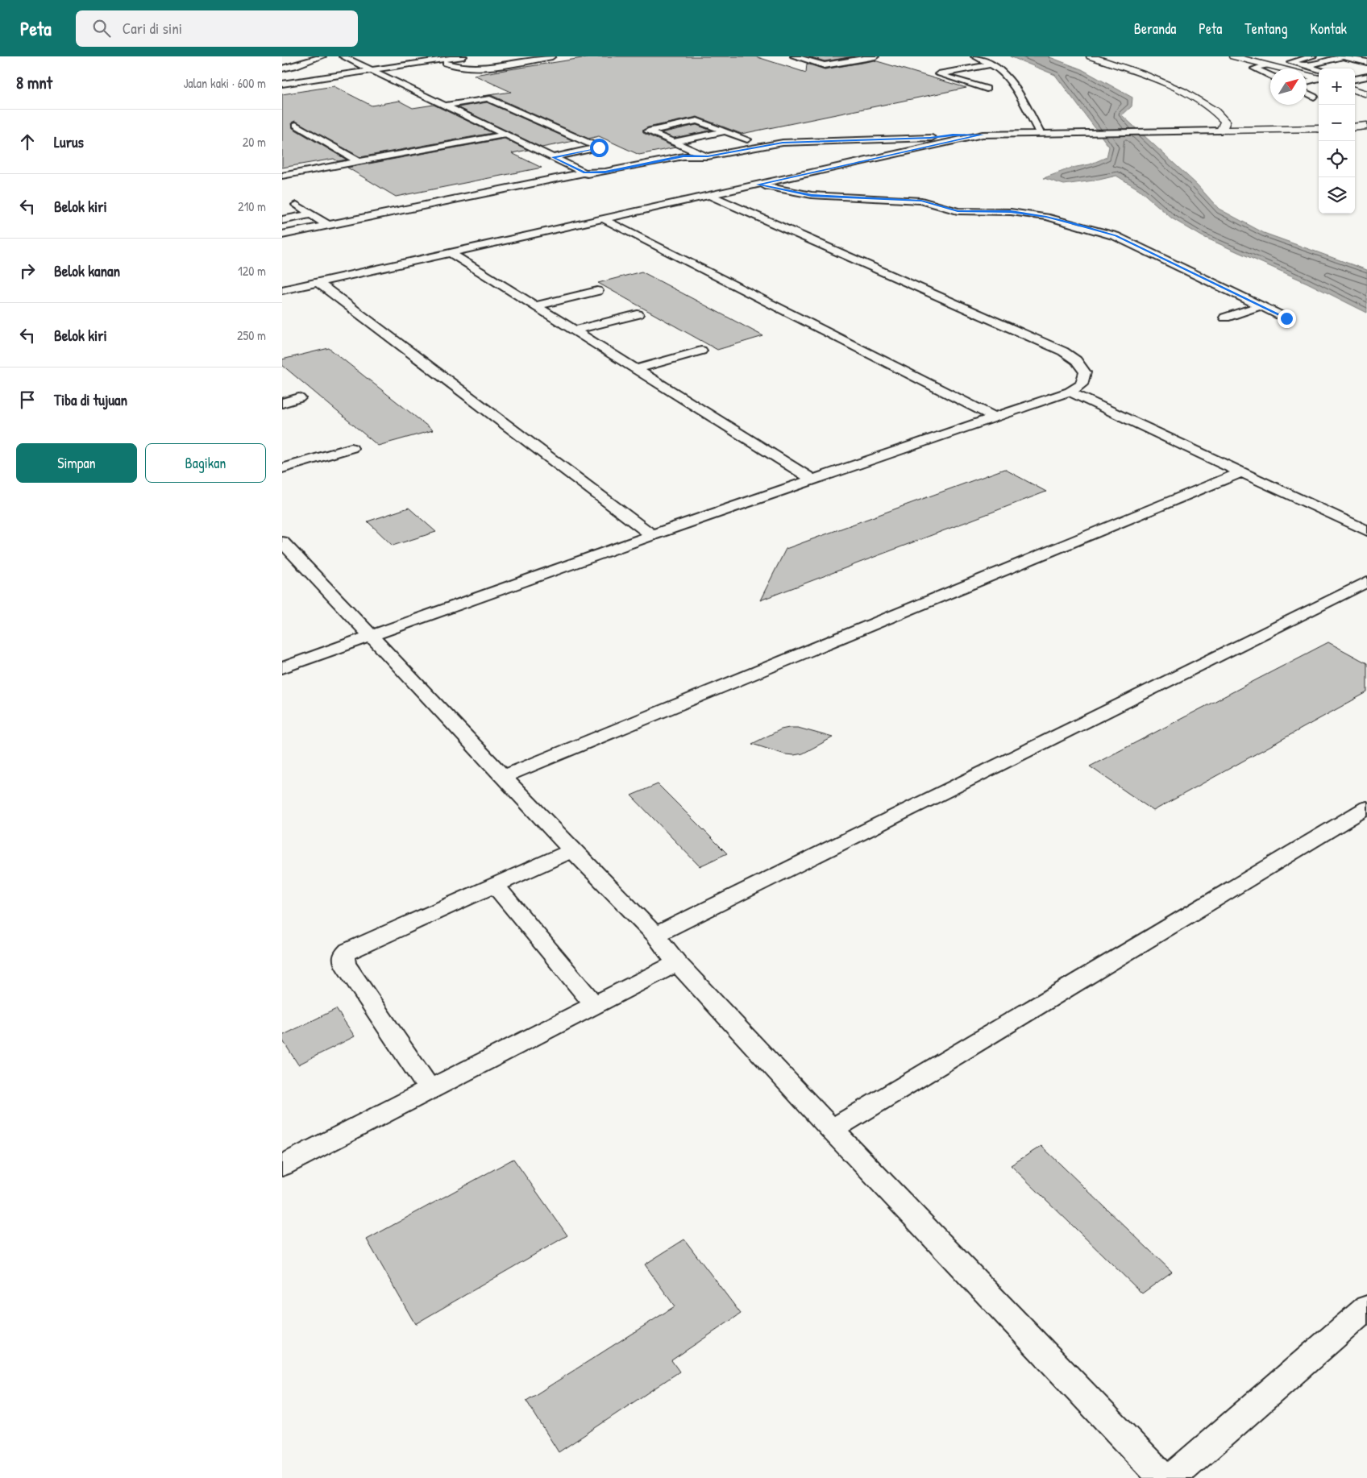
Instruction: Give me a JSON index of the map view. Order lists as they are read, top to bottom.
{
  "north": "top right",
  "page": {
    "header": "Peta",
    "search": "Cari di sini",
    "nav": [
      "Beranda",
      "Peta",
      "Tentang",
      "Kontak"
    ],
    "heading": ["8 mnt", "Jalan kaki · 600 m"],
    "map_buttons": ["+", "−"],
    "list": [
      ["Lurus", "20 m"],
      ["Belok kiri", "210 m"],
      ["Belok kanan", "120 m"],
      ["Belok kiri", "250 m"],
      "Tiba di tujuan"
    ],
    "buttons": ["Simpan", "Bagikan"]
  }
}
